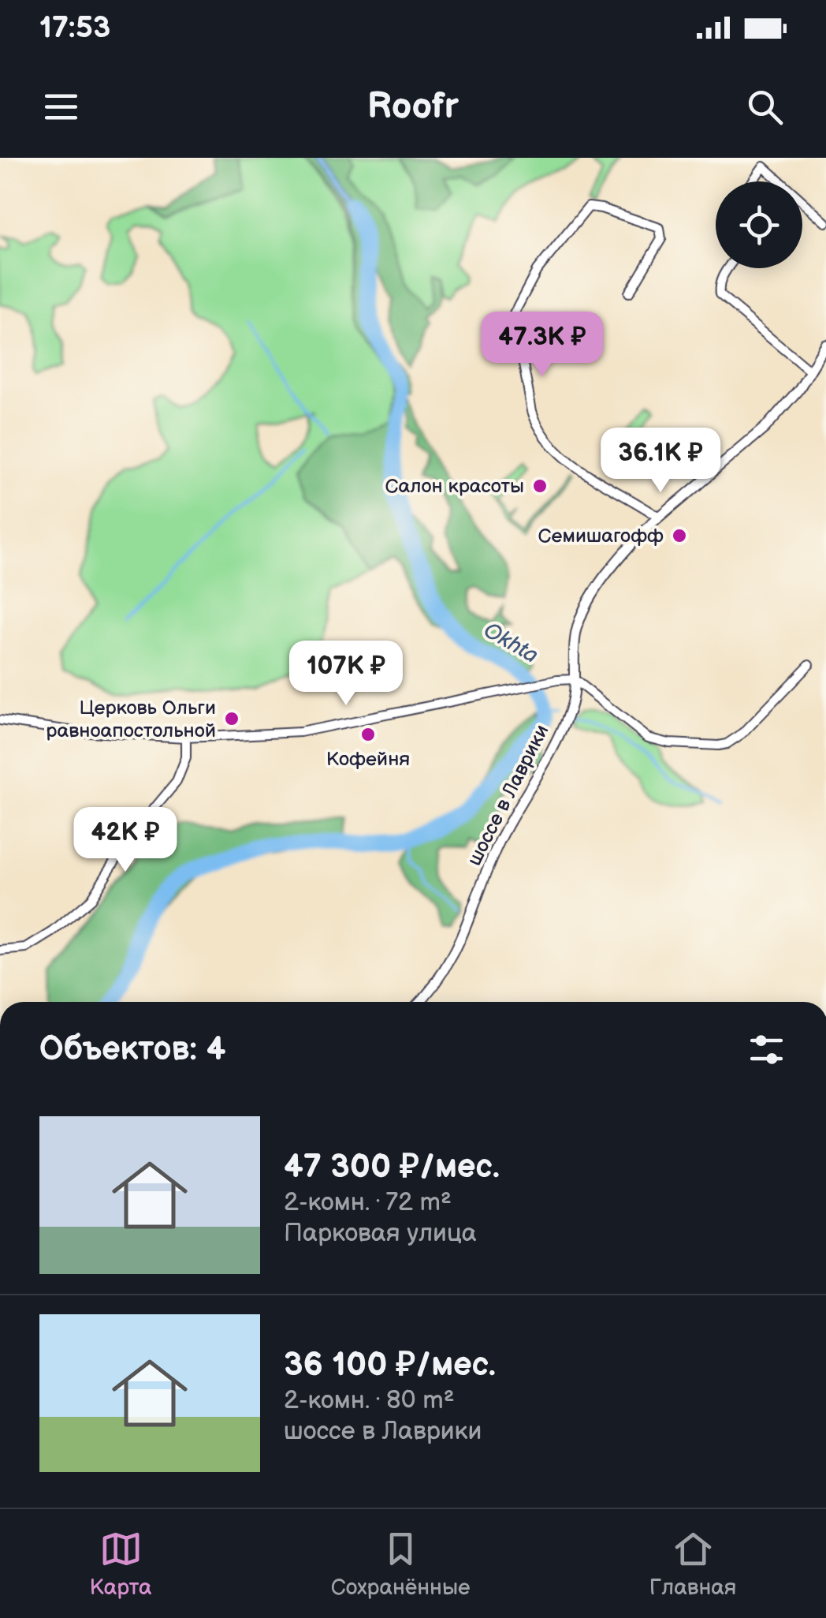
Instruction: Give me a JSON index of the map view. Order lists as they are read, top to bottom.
{
  "streets": {
    "street": ["шоссе в Лаврики"]
  },
  "water": ["Okhta"],
  "places": [
    "Салон красоты",
    "Семишагофф",
    "Церковь Ольги равноапостольной",
    "Кофейня"
  ],
  "page": {
    "status": "17:53",
    "header": "Roofr",
    "price": [
      "47.3K ₽",
      "36.1K ₽",
      "107K ₽",
      "42K ₽"
    ],
    "heading": "Объектов: 4",
    "list": [
      {
        "name": "47 300 ₽/мес.",
        "note": "2-комн. · 72 m² · Парковая улица"
      },
      {
        "name": "36 100 ₽/мес.",
        "note": "2-комн. · 80 m² · шоссе в Лаврики"
      }
    ],
    "tabs": ["Карта", "Сохранённые", "Главная"]
  }
}
